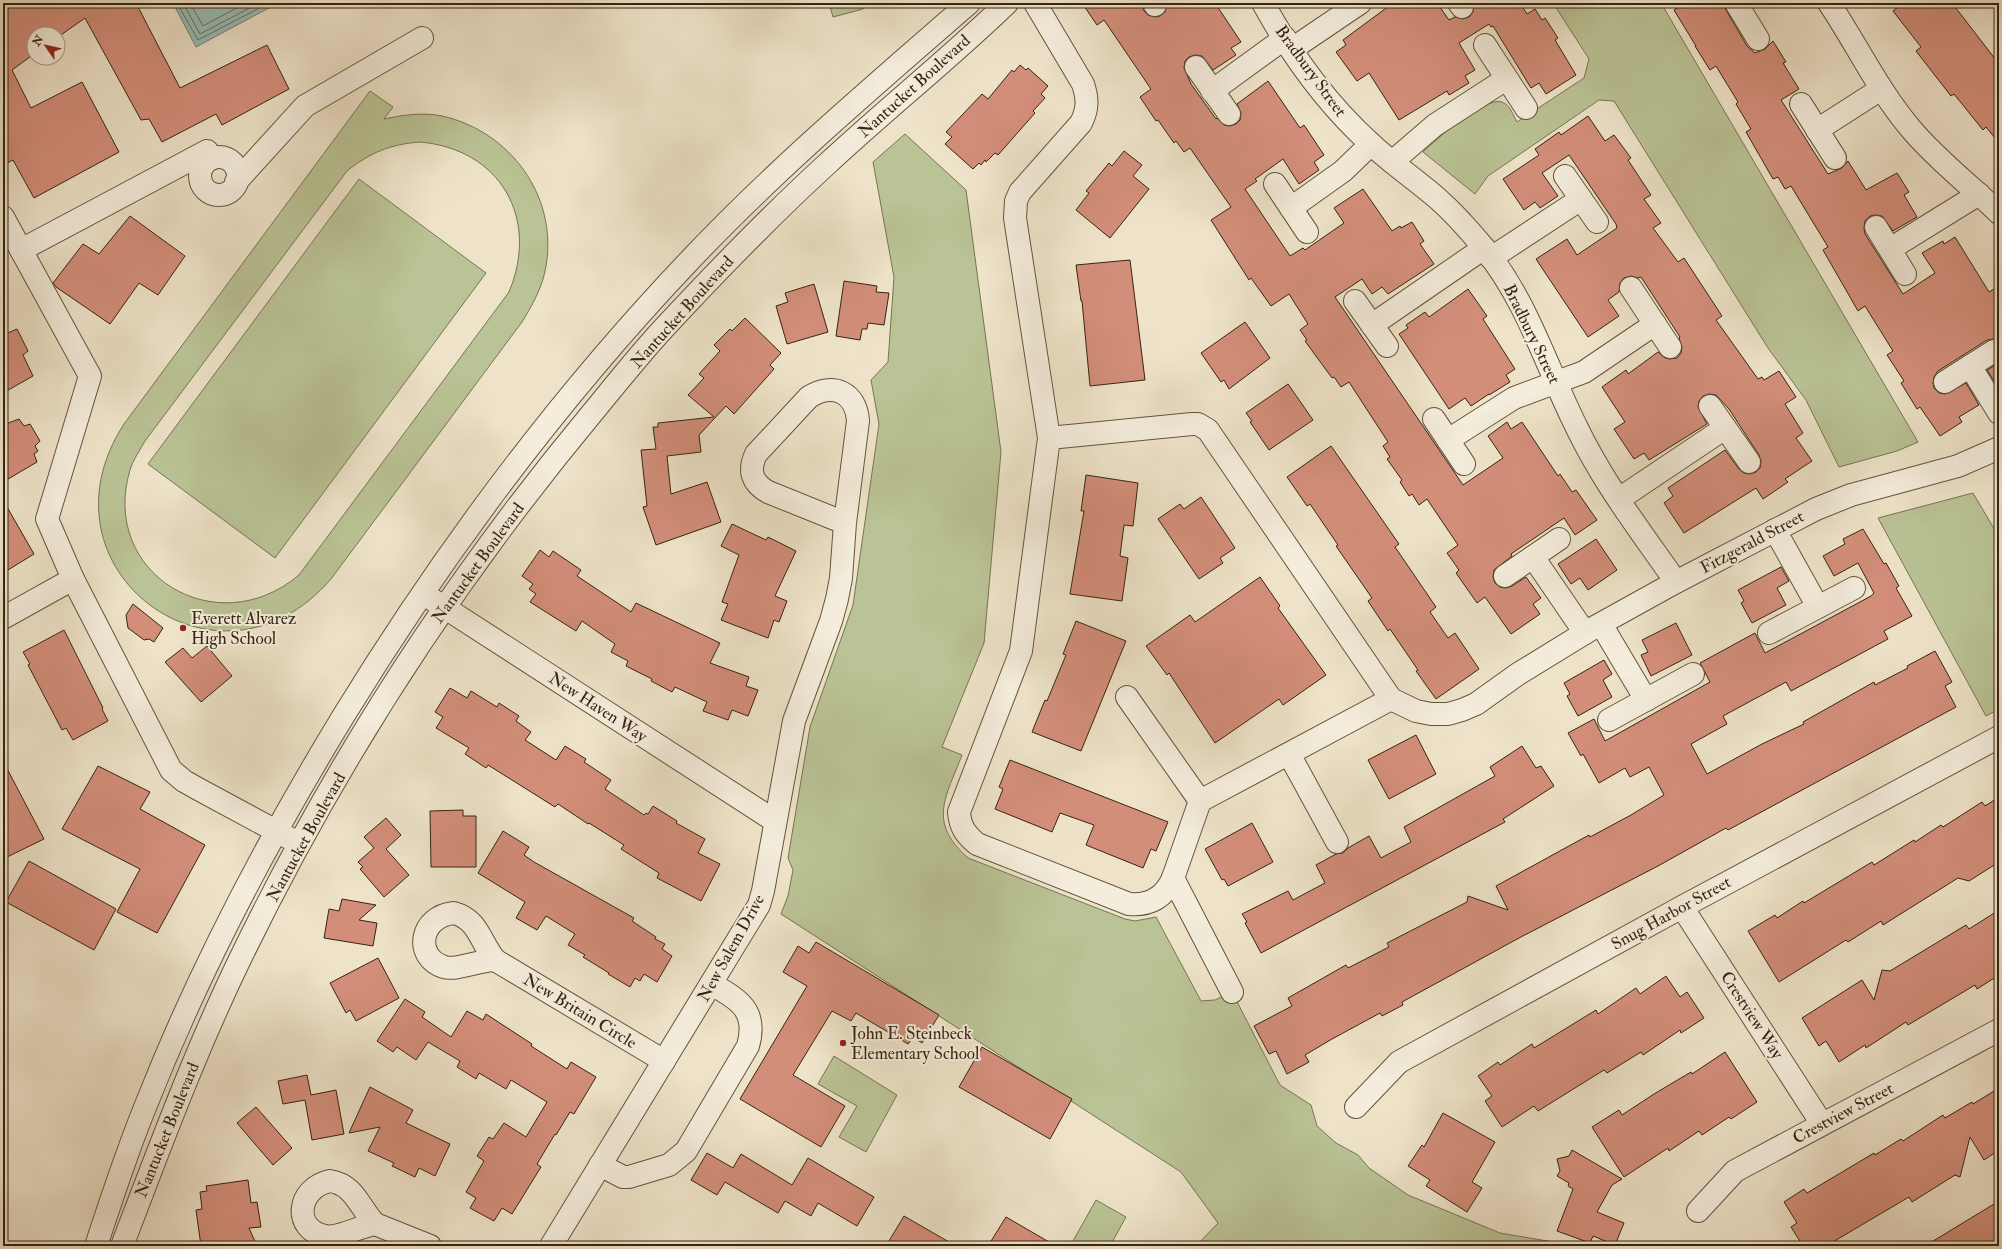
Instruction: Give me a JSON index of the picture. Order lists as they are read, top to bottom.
{
  "streets": {
    "street": [
      "Bradbury Street",
      "Nantucket Boulevard",
      "Fitzgerald Street",
      "New Haven Way",
      "Snug Harbor Street",
      "New Salem Drive",
      "New Britain Circle",
      "Crestview Way",
      "Crestview Street"
    ]
  },
  "crossings": [
    ["Bradbury Street", "Fitzgerald Street"],
    ["Nantucket Boulevard", "New Haven Way"],
    ["New Haven Way", "New Salem Drive"],
    ["Snug Harbor Street", "Crestview Way"],
    ["New Salem Drive", "New Britain Circle"],
    ["Crestview Way", "Crestview Street"]
  ],
  "places": ["Everett Alvarez High School", "John E. Steinbeck Elementary School"],
  "north": "top left"
}
